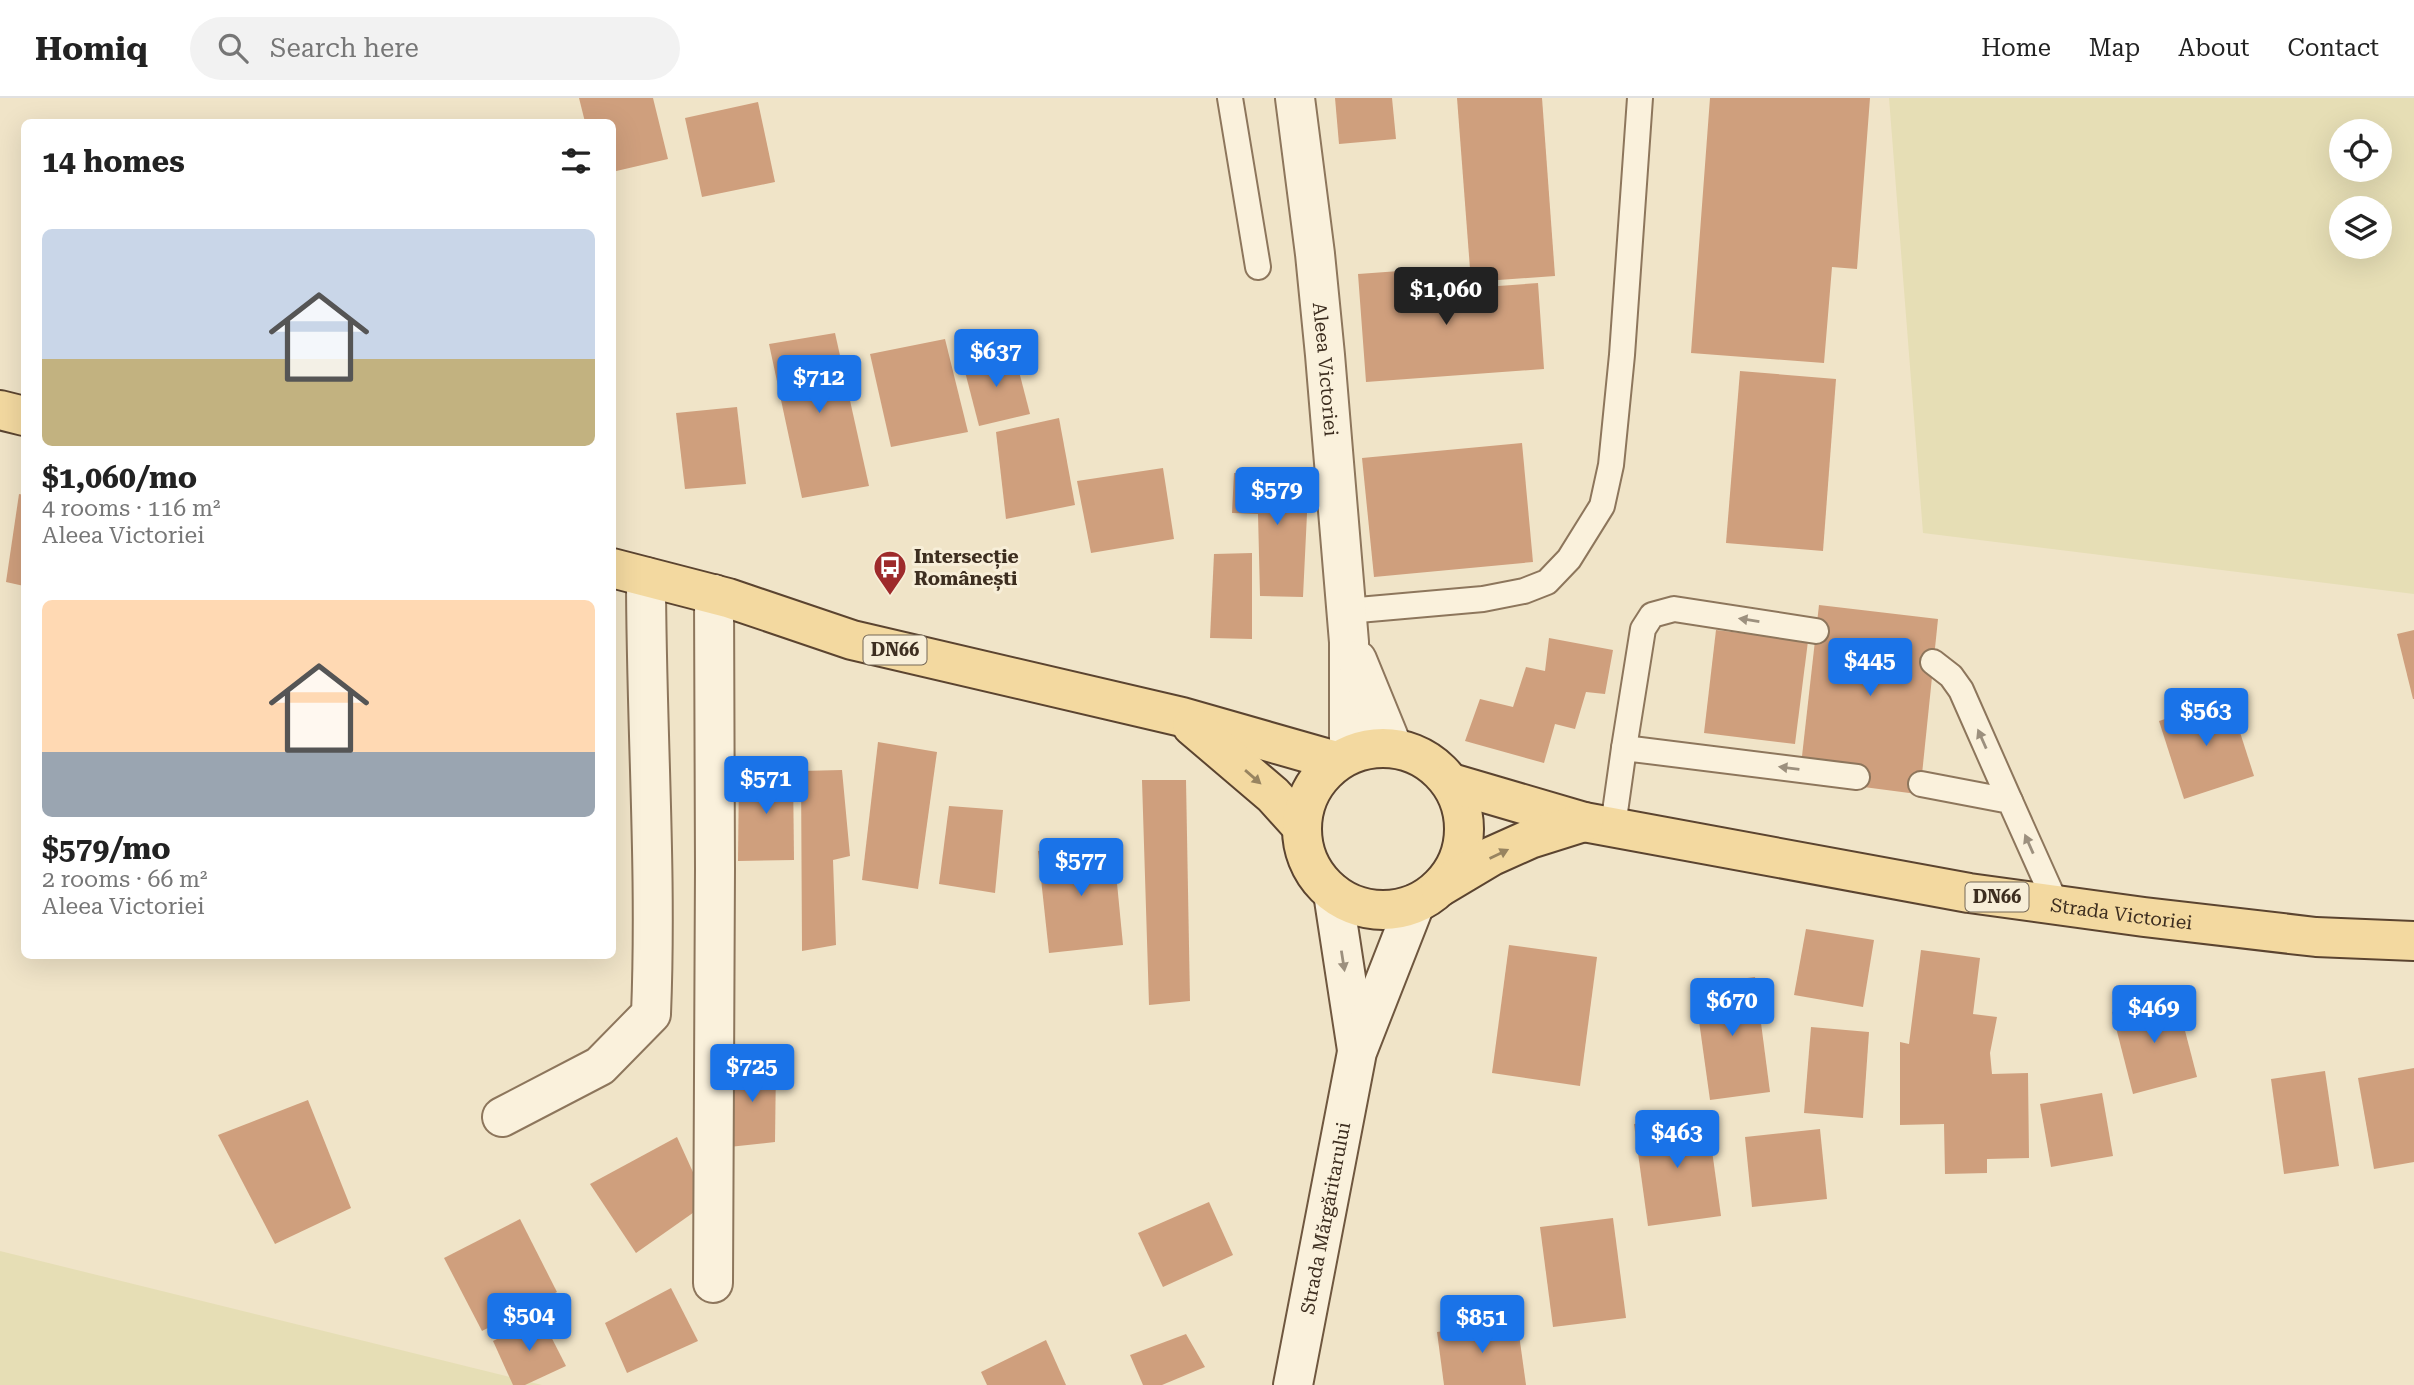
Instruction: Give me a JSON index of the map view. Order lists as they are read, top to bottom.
{
  "streets": {
    "main road": ["DN66", "Strada Victoriei"],
    "street": ["Aleea Victoriei", "Strada Mărgăritarului"]
  },
  "crossings": [
    ["Aleea Victoriei", "DN66"],
    ["Aleea Victoriei", "Strada Victoriei"],
    ["Aleea Victoriei", "Strada Mărgăritarului"],
    ["DN66", "Strada Victoriei"],
    ["DN66", "Strada Mărgăritarului"],
    ["Strada Victoriei", "Strada Mărgăritarului"]
  ],
  "places": {
    "bus stop": ["Intersecție Românești"]
  },
  "page": {
    "header": "Homiq",
    "search": "Search here",
    "nav": [
      "Home",
      "Map",
      "About",
      "Contact"
    ],
    "heading": "14 homes",
    "list": [
      {
        "name": "$1,060/mo",
        "note": "4 rooms · 116 m² · Aleea Victoriei"
      },
      {
        "name": "$579/mo",
        "note": "2 rooms · 66 m² · Aleea Victoriei"
      }
    ],
    "price": [
      "$1,060",
      "$637",
      "$712",
      "$579",
      "$445",
      "$563",
      "$571",
      "$577",
      "$670",
      "$469",
      "$725",
      "$463",
      "$504",
      "$851"
    ]
  }
}
